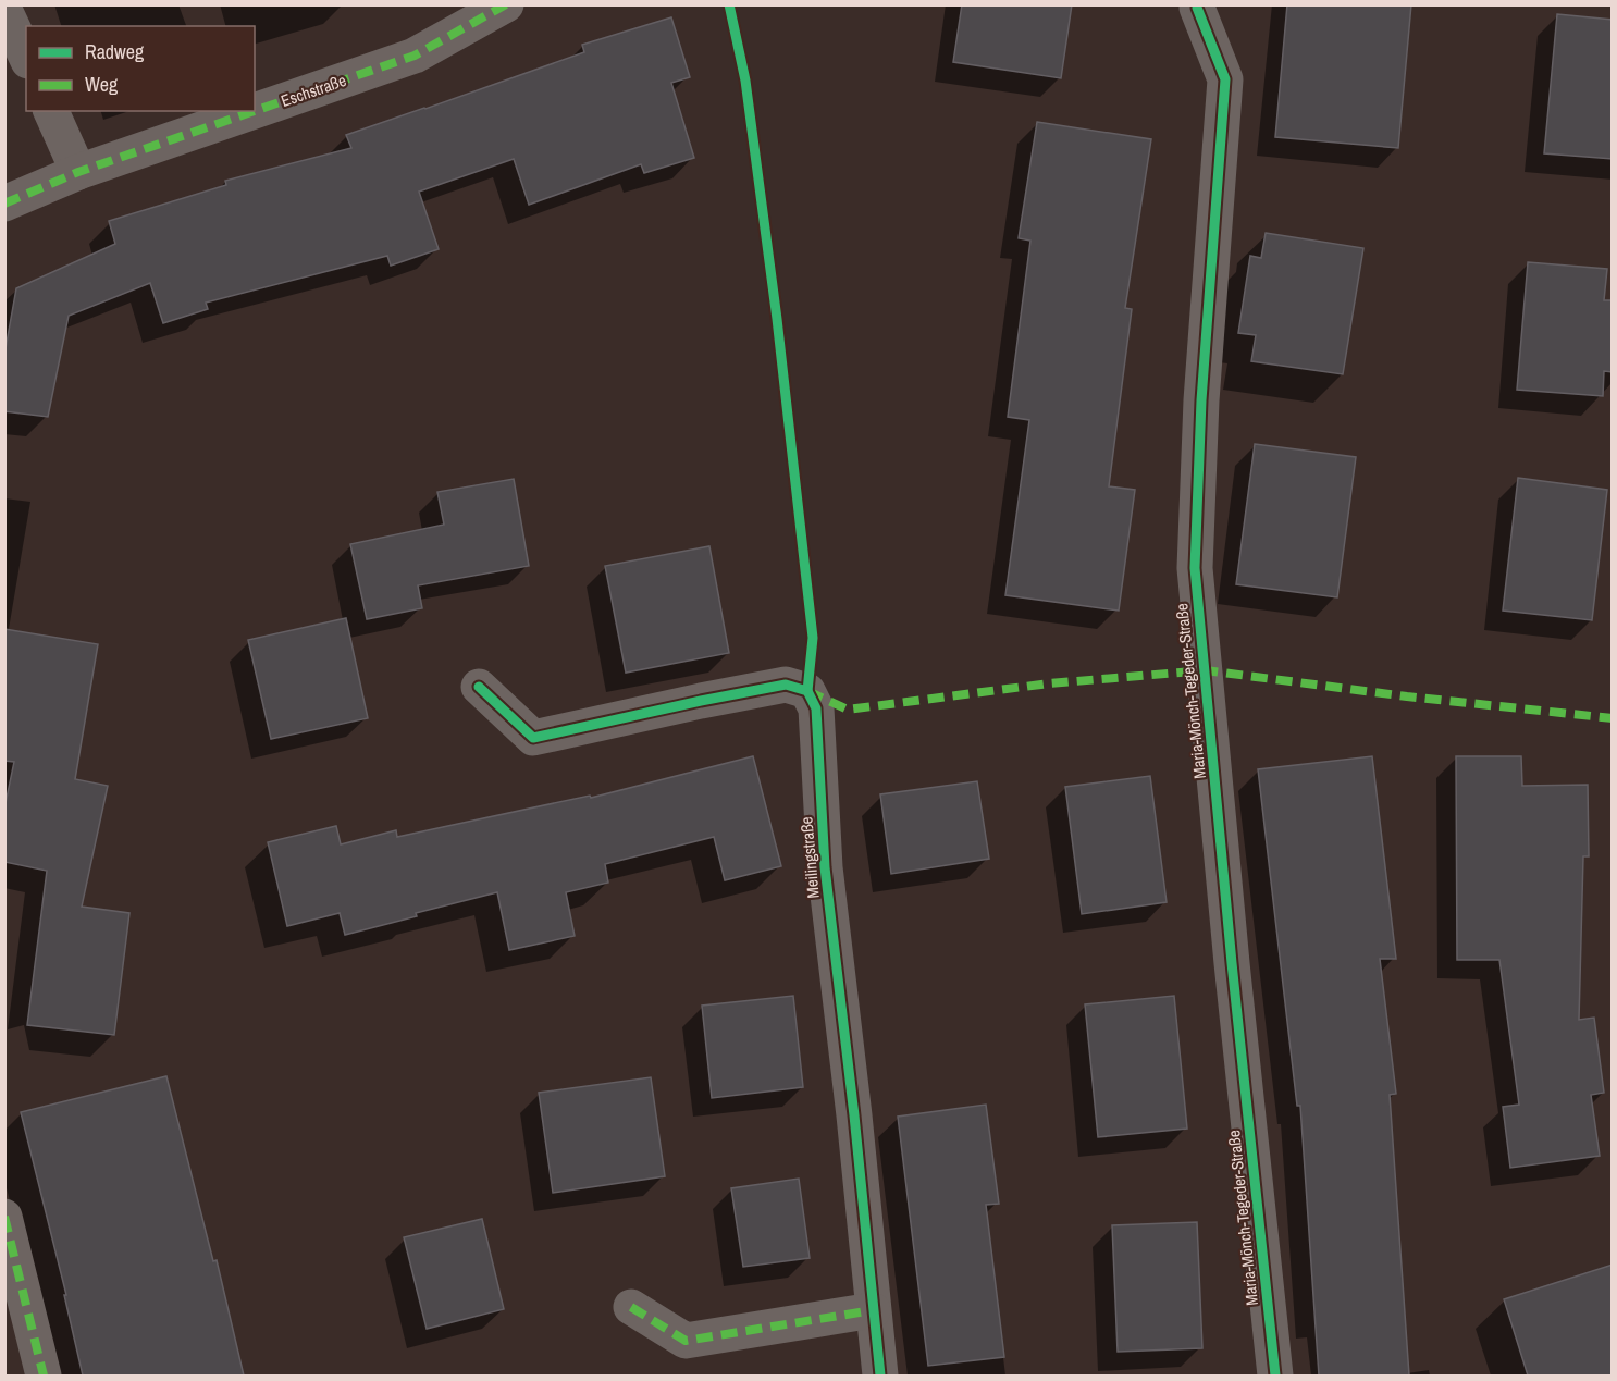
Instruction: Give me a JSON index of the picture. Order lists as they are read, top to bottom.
{
  "streets": {
    "street": ["Eschstraße", "Maria-Mönch-Tegeder-Straße", "Meilingstraße"]
  },
  "legend": ["Radweg", "Weg"]
}
